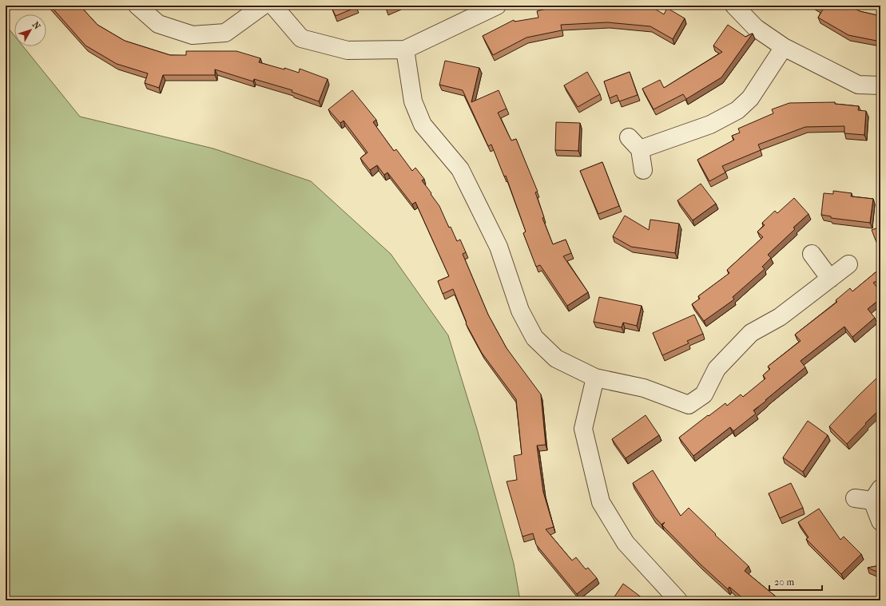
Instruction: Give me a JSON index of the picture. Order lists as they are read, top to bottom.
{
  "scale_bar": "20 m",
  "north": "top right"
}
